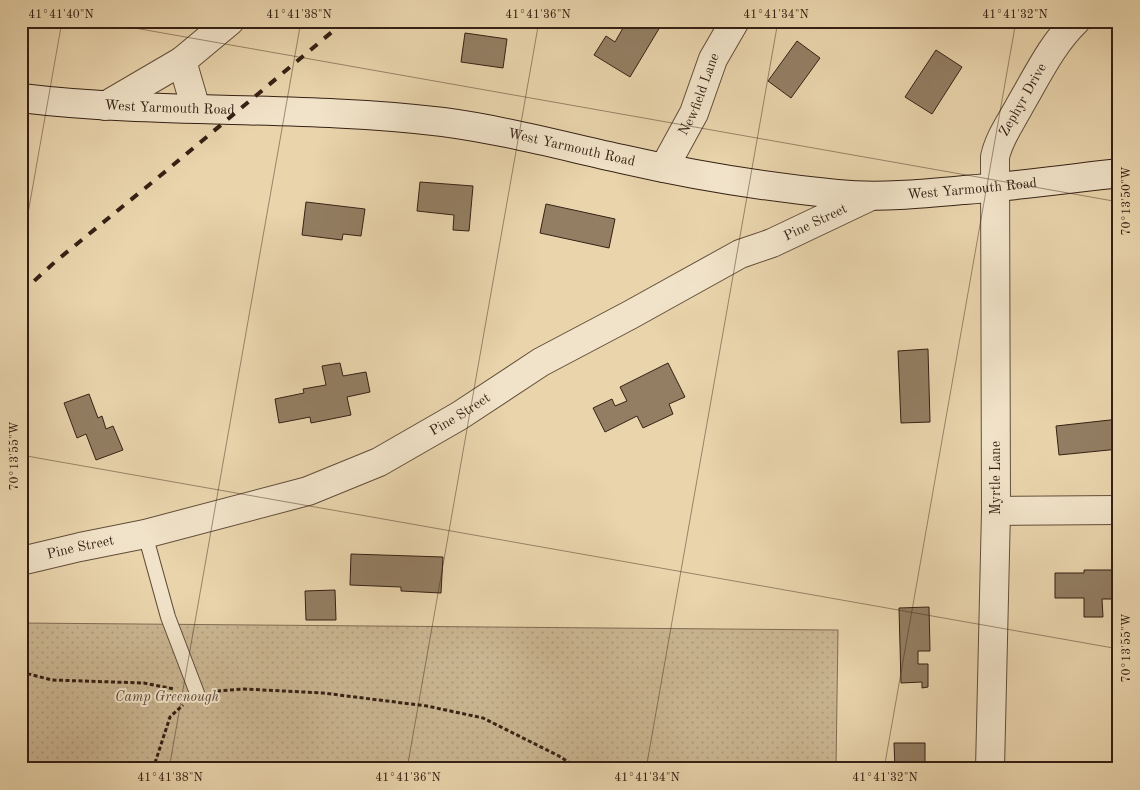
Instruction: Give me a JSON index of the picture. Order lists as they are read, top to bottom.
{
  "streets": {
    "street": [
      "Newfield Lane",
      "Zephyr Drive",
      "West Yarmouth Road",
      "Pine Street",
      "Myrtle Lane"
    ]
  },
  "crossings": [
    ["Newfield Lane", "West Yarmouth Road"],
    ["Zephyr Drive", "West Yarmouth Road"],
    ["Zephyr Drive", "Myrtle Lane"],
    ["West Yarmouth Road", "Pine Street"],
    ["West Yarmouth Road", "Myrtle Lane"]
  ],
  "parks": ["Camp Greenough"],
  "coordinates": [
    "41°41'40\"N",
    "41°41'38\"N",
    "41°41'36\"N",
    "41°41'34\"N",
    "41°41'32\"N",
    "70°13'50\"W",
    "70°13'55\"W"
  ]
}
